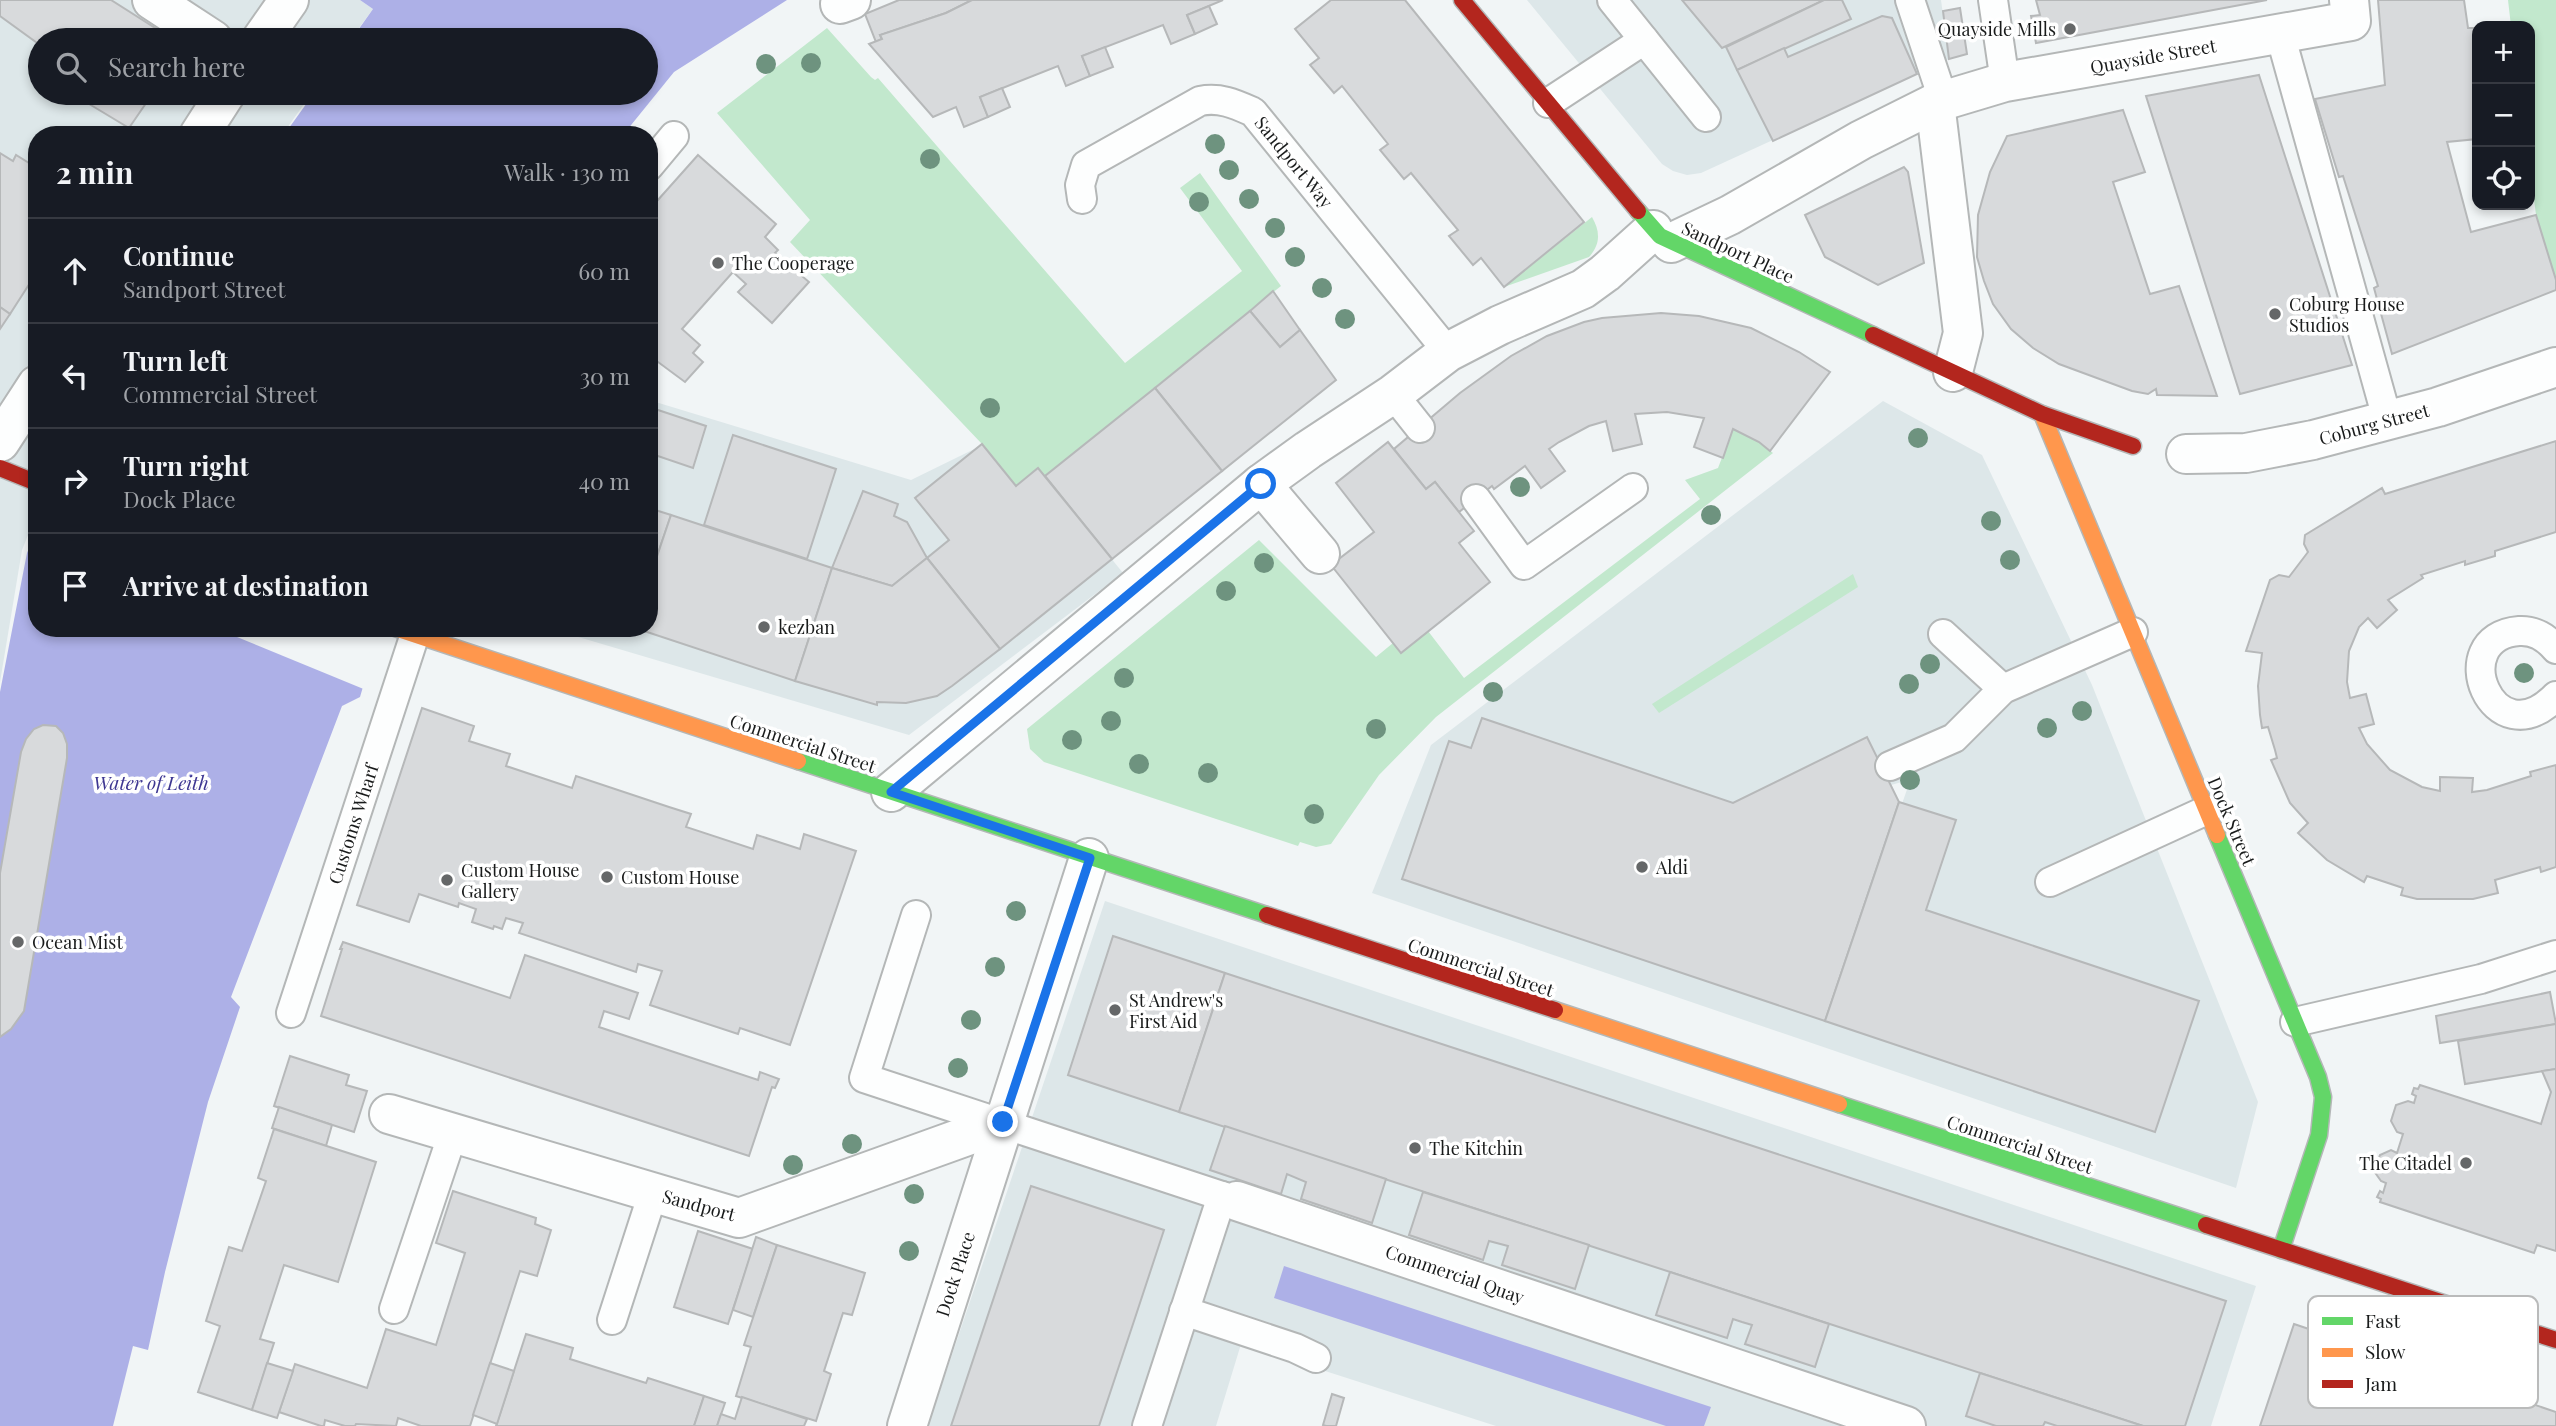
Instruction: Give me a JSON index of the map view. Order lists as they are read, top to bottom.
{
  "streets": {
    "main road": ["Sandport Place", "Commercial Street", "Dock Street"],
    "street": [
      "Quayside Street",
      "Coburg Street",
      "Sandport",
      "Dock Place",
      "Commercial Quay"
    ],
    "lane": ["Sandport Way", "Customs Wharf"]
  },
  "crossings": [
    ["Quayside Street", "Sandport Place"],
    ["Sandport Place", "Dock Street"],
    ["Commercial Street", "Dock Street"],
    ["Commercial Street", "Dock Place"],
    ["Sandport", "Dock Place"],
    ["Sandport", "Commercial Quay"],
    ["Dock Place", "Commercial Quay"]
  ],
  "water": ["Water of Leith"],
  "places": [
    "Quayside Mills",
    "The Cooperage",
    "Coburg House Studios",
    "kezban",
    "Aldi",
    "Custom House",
    "Custom House Gallery",
    "Ocean Mist",
    "St Andrew's First Aid",
    "The Kitchin",
    "The Citadel"
  ],
  "legend": ["Fast", "Slow", "Jam"],
  "page": {
    "map_buttons": ["+", "−"],
    "search": "Search here",
    "heading": ["2 min", "Walk · 130 m"],
    "list": [
      ["Continue", "Sandport Street", "60 m"],
      ["Turn left", "Commercial Street", "30 m"],
      ["Turn right", "Dock Place", "40 m"],
      "Arrive at destination"
    ]
  }
}
